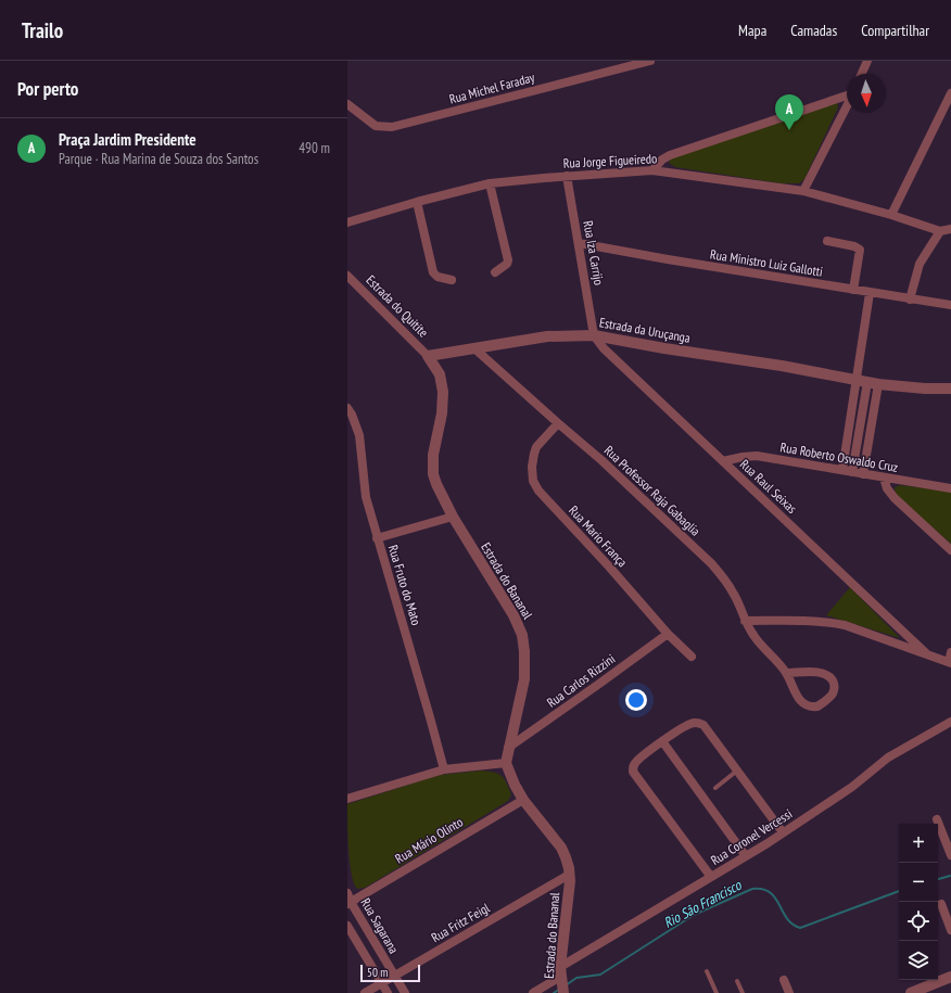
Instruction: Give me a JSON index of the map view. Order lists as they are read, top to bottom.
{
  "streets": {
    "street": [
      "Rua Michel Faraday",
      "Rua Jorge Figueiredo",
      "Rua Iza Carrijo",
      "Rua Ministro Luiz Gallotti",
      "Estrada do Quitite",
      "Estrada da Uruçanga",
      "Rua Roberto Oswaldo Cruz",
      "Rua Raul Seixas",
      "Rua Professor Raja Gabaglia",
      "Rua Mario França",
      "Estrada do Bananal",
      "Rua Fruto do Mato",
      "Rua Carlos Rizzini",
      "Rua Coronel Vercessi",
      "Rua Mário Olinto",
      "Rua Fritz Feigl",
      "Rua Sagarana"
    ]
  },
  "crossings": [
    ["Rua Jorge Figueiredo", "Rua Iza Carrijo"],
    ["Rua Iza Carrijo", "Rua Ministro Luiz Gallotti"],
    ["Rua Iza Carrijo", "Estrada da Uruçanga"],
    ["Rua Iza Carrijo", "Rua Raul Seixas"],
    ["Estrada do Quitite", "Estrada da Uruçanga"],
    ["Estrada do Quitite", "Estrada do Bananal"],
    ["Estrada da Uruçanga", "Rua Raul Seixas"],
    ["Estrada da Uruçanga", "Rua Professor Raja Gabaglia"],
    ["Estrada da Uruçanga", "Estrada do Bananal"],
    ["Rua Roberto Oswaldo Cruz", "Rua Raul Seixas"],
    ["Rua Professor Raja Gabaglia", "Rua Mario França"],
    ["Rua Mario França", "Rua Carlos Rizzini"],
    ["Estrada do Bananal", "Rua Carlos Rizzini"],
    ["Estrada do Bananal", "Rua Coronel Vercessi"],
    ["Estrada do Bananal", "Rua Mário Olinto"],
    ["Estrada do Bananal", "Rua Fritz Feigl"],
    ["Rua Mário Olinto", "Rua Sagarana"],
    ["Rua Fritz Feigl", "Rua Sagarana"]
  ],
  "water": ["Rio São Francisco"],
  "scale_bar": "50 m",
  "north": "bottom",
  "page": {
    "header": "Trailo",
    "nav": ["Mapa", "Camadas", "Compartilhar"],
    "heading": "Por perto",
    "pins": "A",
    "list": [
      {
        "mark": "A",
        "name": "Praça Jardim Presidente",
        "note": "Parque · Rua Marina de Souza dos Santos",
        "value": "490 m"
      }
    ],
    "map_buttons": ["+", "−"],
    "scale": "50 m"
  }
}
